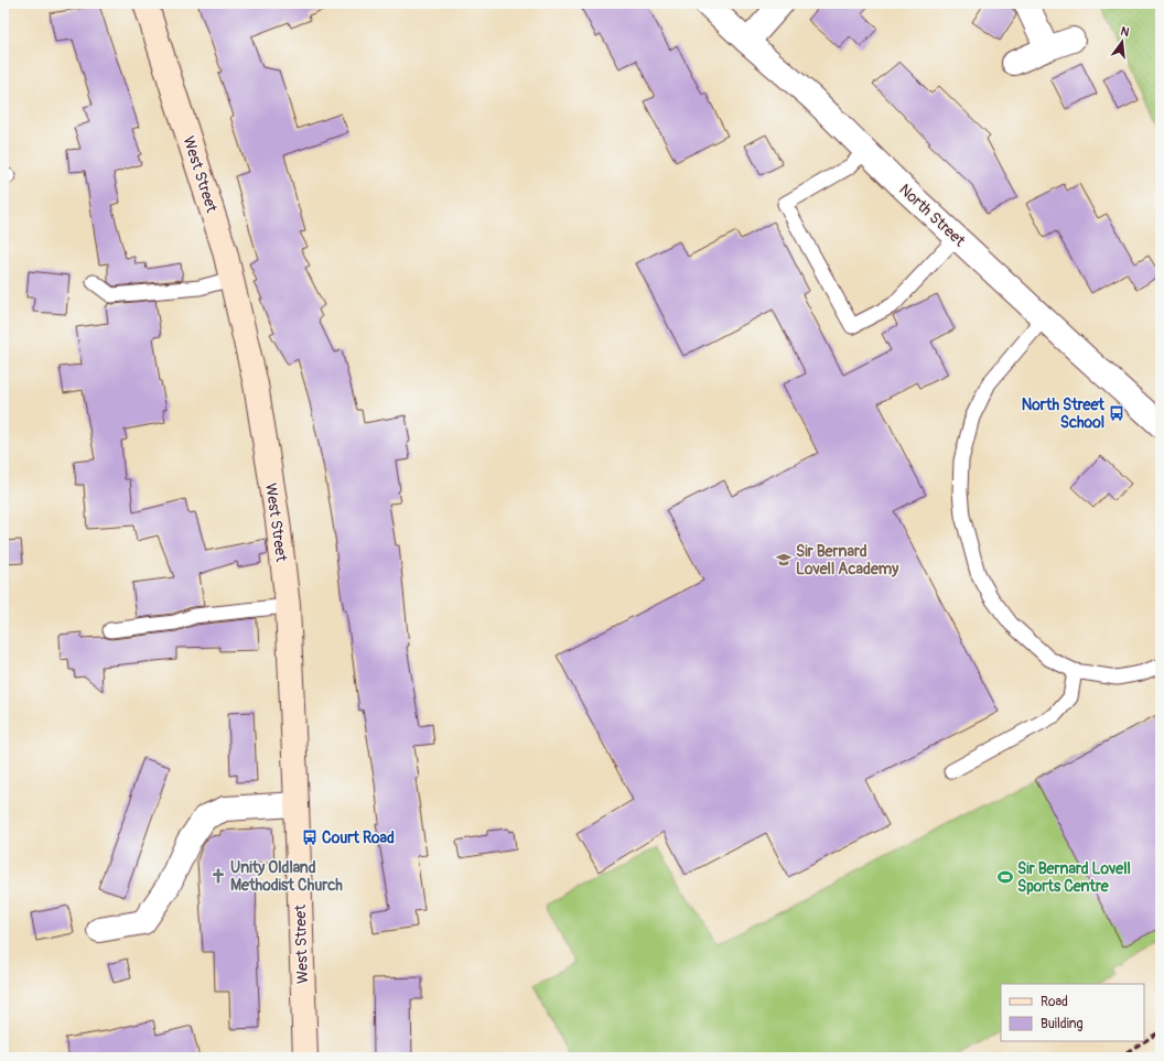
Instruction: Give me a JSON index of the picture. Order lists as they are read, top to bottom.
{
  "streets": {
    "street": ["West Street", "North Street"]
  },
  "places": {
    "bus stop": ["North Street School", "Court Road"],
    "school or university": ["Sir Bernard Lovell Academy"],
    "church": ["Unity Oldland Methodist Church"],
    "sports": ["Sir Bernard Lovell Sports Centre"]
  },
  "legend": ["Road", "Building"],
  "north": "top"
}
